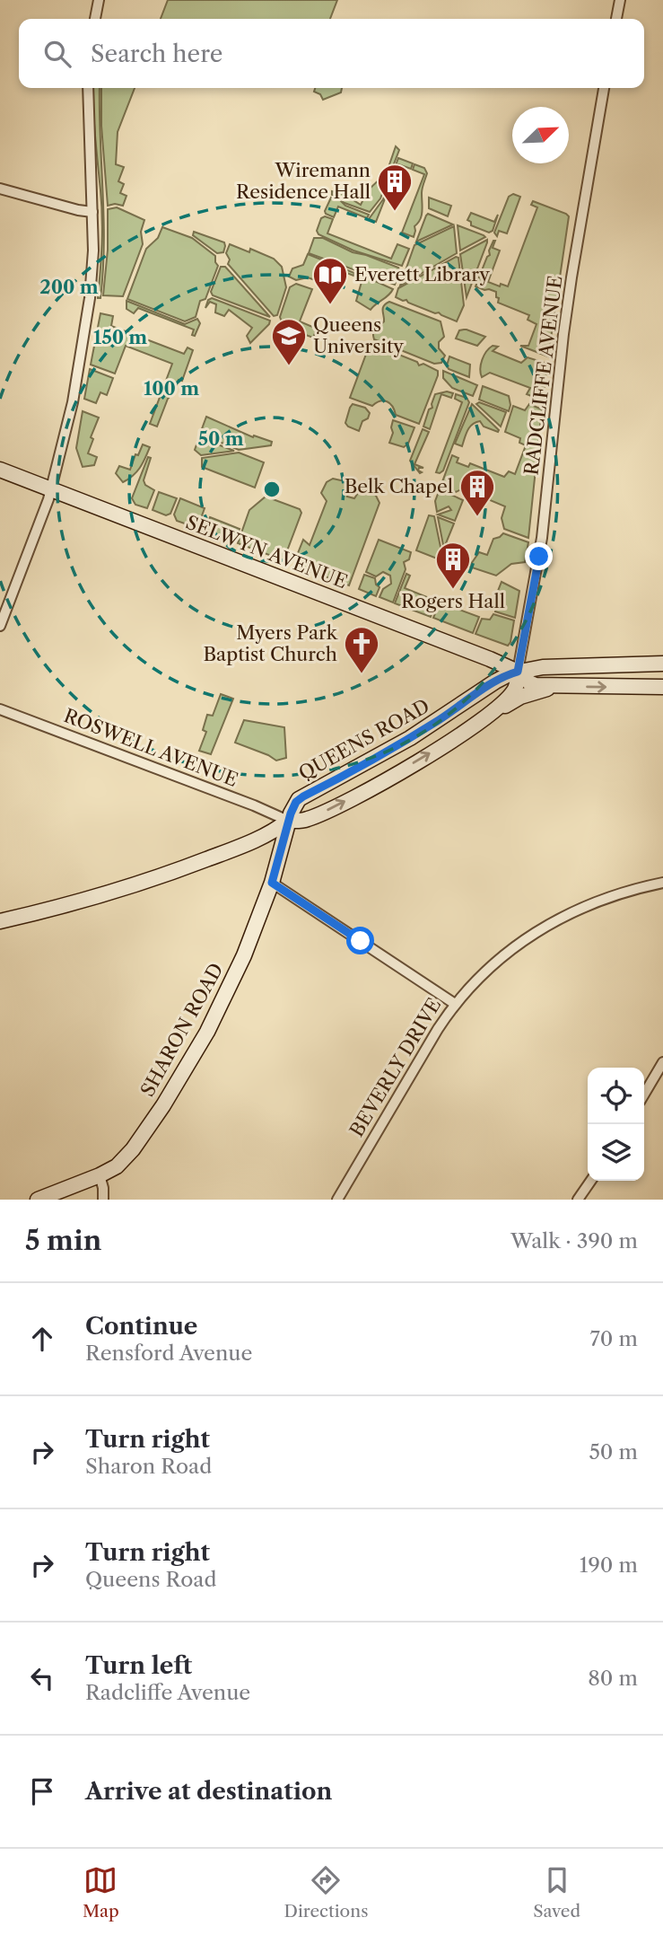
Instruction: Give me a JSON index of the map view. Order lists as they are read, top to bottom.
{
  "streets": {
    "street": [
      "RADCLIFFE AVENUE",
      "SELWYN AVENUE",
      "QUEENS ROAD",
      "ROSWELL AVENUE",
      "SHARON ROAD",
      "BEVERLY DRIVE"
    ]
  },
  "crossings": [
    ["RADCLIFFE AVENUE", "SELWYN AVENUE"],
    ["RADCLIFFE AVENUE", "QUEENS ROAD"],
    ["SELWYN AVENUE", "QUEENS ROAD"],
    ["QUEENS ROAD", "ROSWELL AVENUE"],
    ["QUEENS ROAD", "SHARON ROAD"],
    ["ROSWELL AVENUE", "SHARON ROAD"]
  ],
  "places": {
    "building": ["Wiremann Residence Hall", "Belk Chapel", "Rogers Hall"],
    "library": ["Everett Library"],
    "school or university": ["Queens University"],
    "church": ["Myers Park Baptist Church"]
  },
  "north": "top right",
  "page": {
    "search": "Search here",
    "heading": ["5 min", "Walk · 390 m"],
    "list": [
      ["Continue", "Rensford Avenue", "70 m"],
      ["Turn right", "Sharon Road", "50 m"],
      ["Turn right", "Queens Road", "190 m"],
      ["Turn left", "Radcliffe Avenue", "80 m"],
      "Arrive at destination"
    ],
    "nav": ["Map", "Directions", "Saved"]
  },
  "rings": [
    "200 m",
    "150 m",
    "100 m",
    "50 m"
  ]
}
